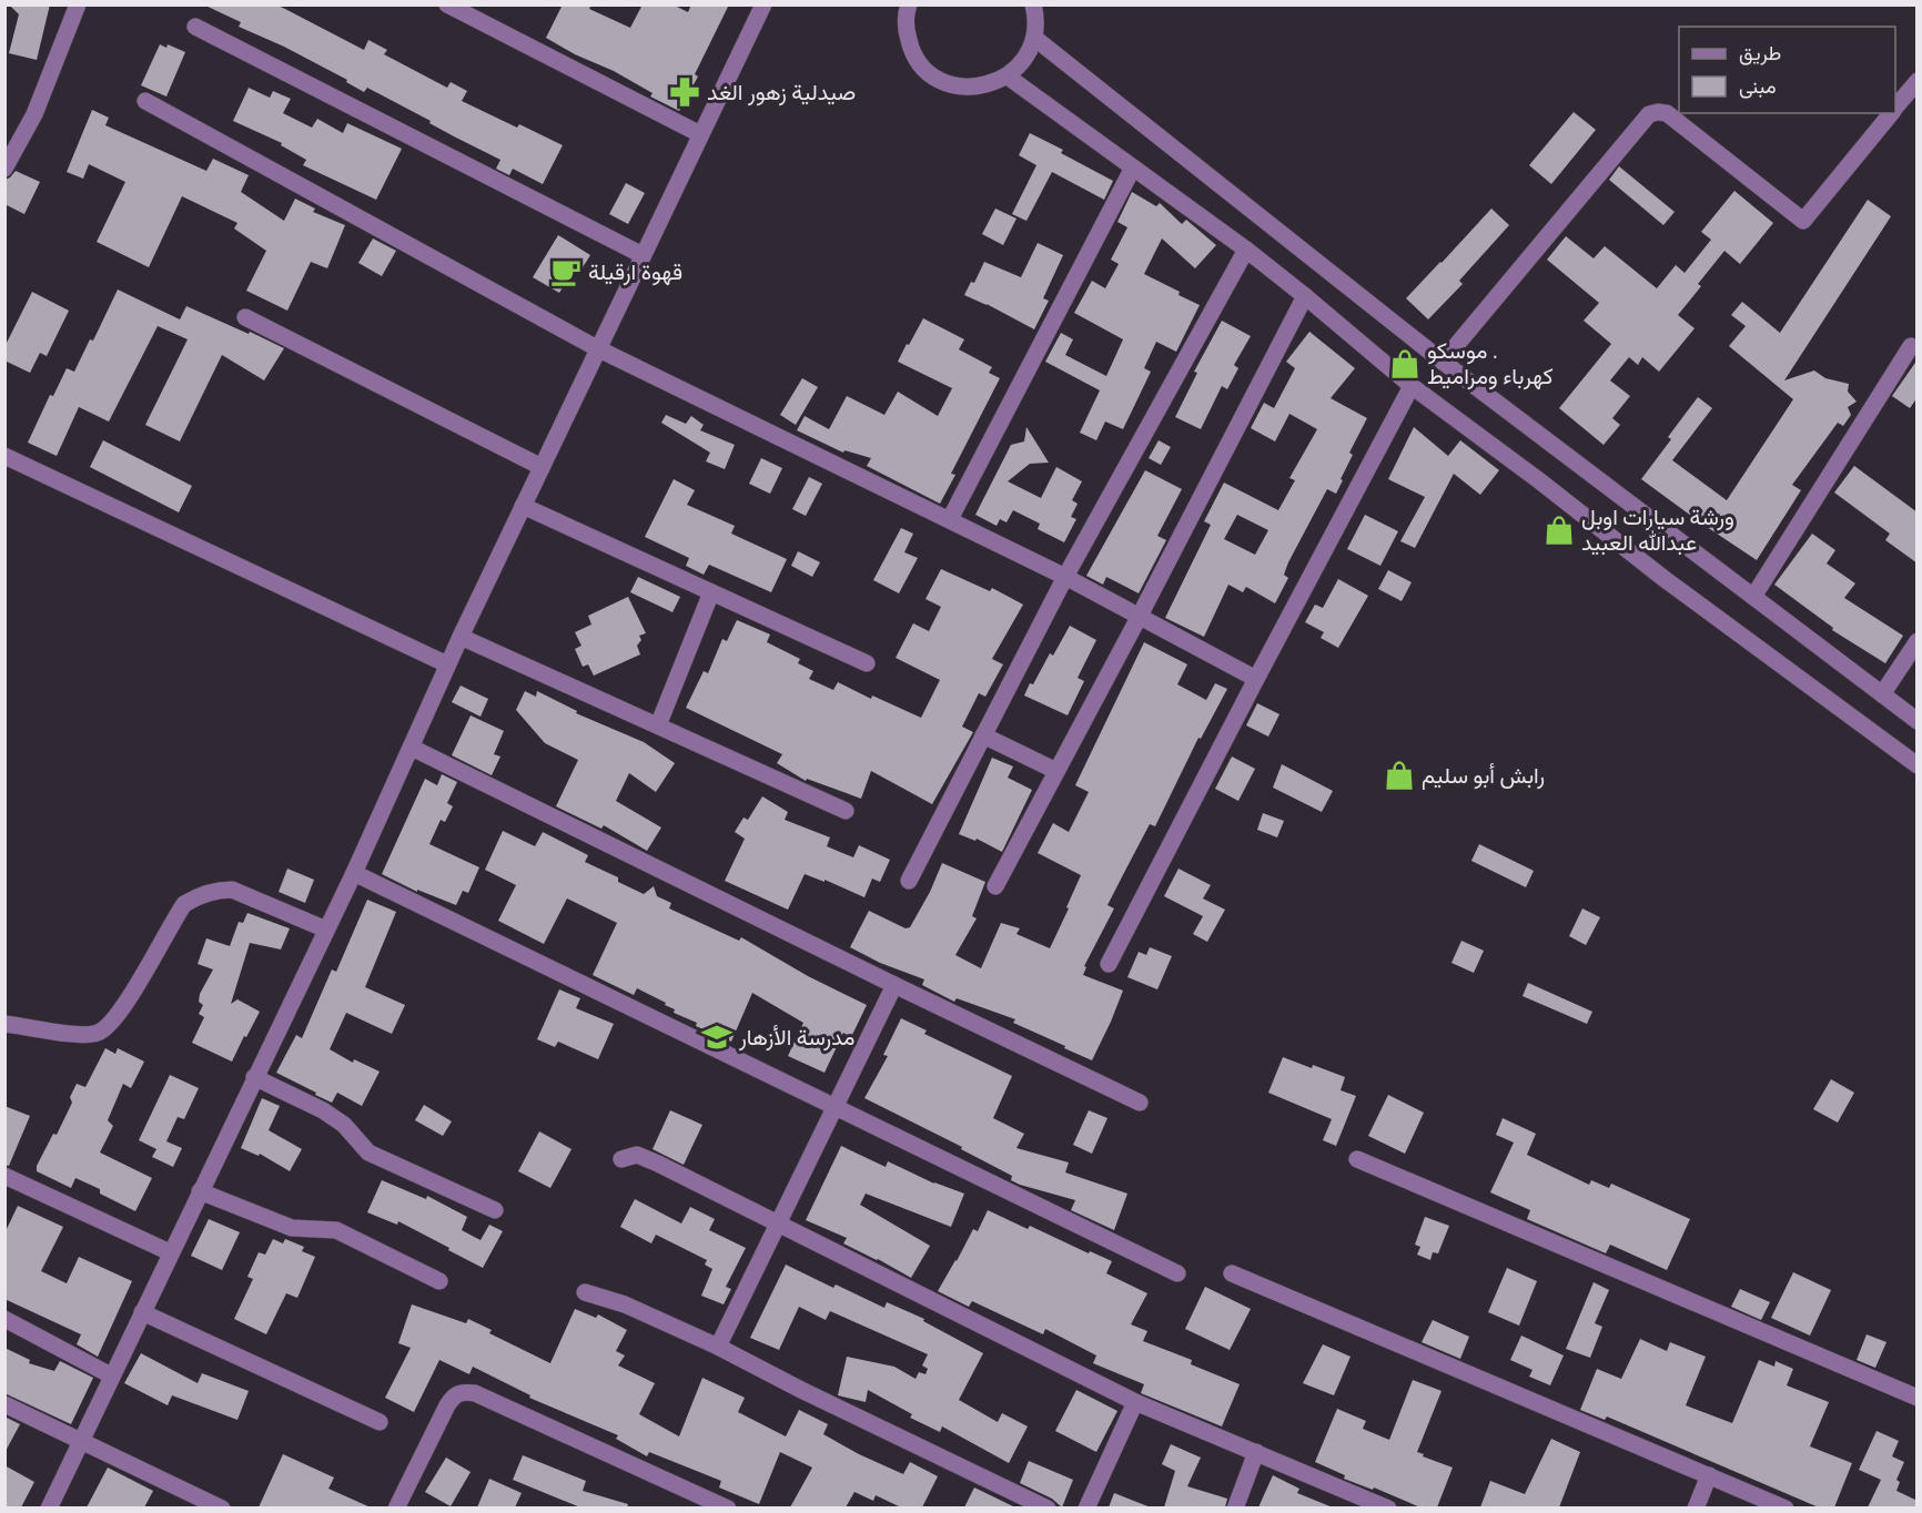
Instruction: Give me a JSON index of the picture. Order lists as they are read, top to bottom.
{
  "places": {
    "pharmacy": ["صيدلية زهور الغد"],
    "cafe": ["قهوة ارقيلة"],
    "shop": ["موسكو . كهرباء ومراميط", "ورشة سيارات اوبل عبدالله العبيد", "رابش أبو سليم"],
    "school or university": ["مدرسة الأزهار"]
  },
  "legend": ["طريق", "مبنى"]
}
